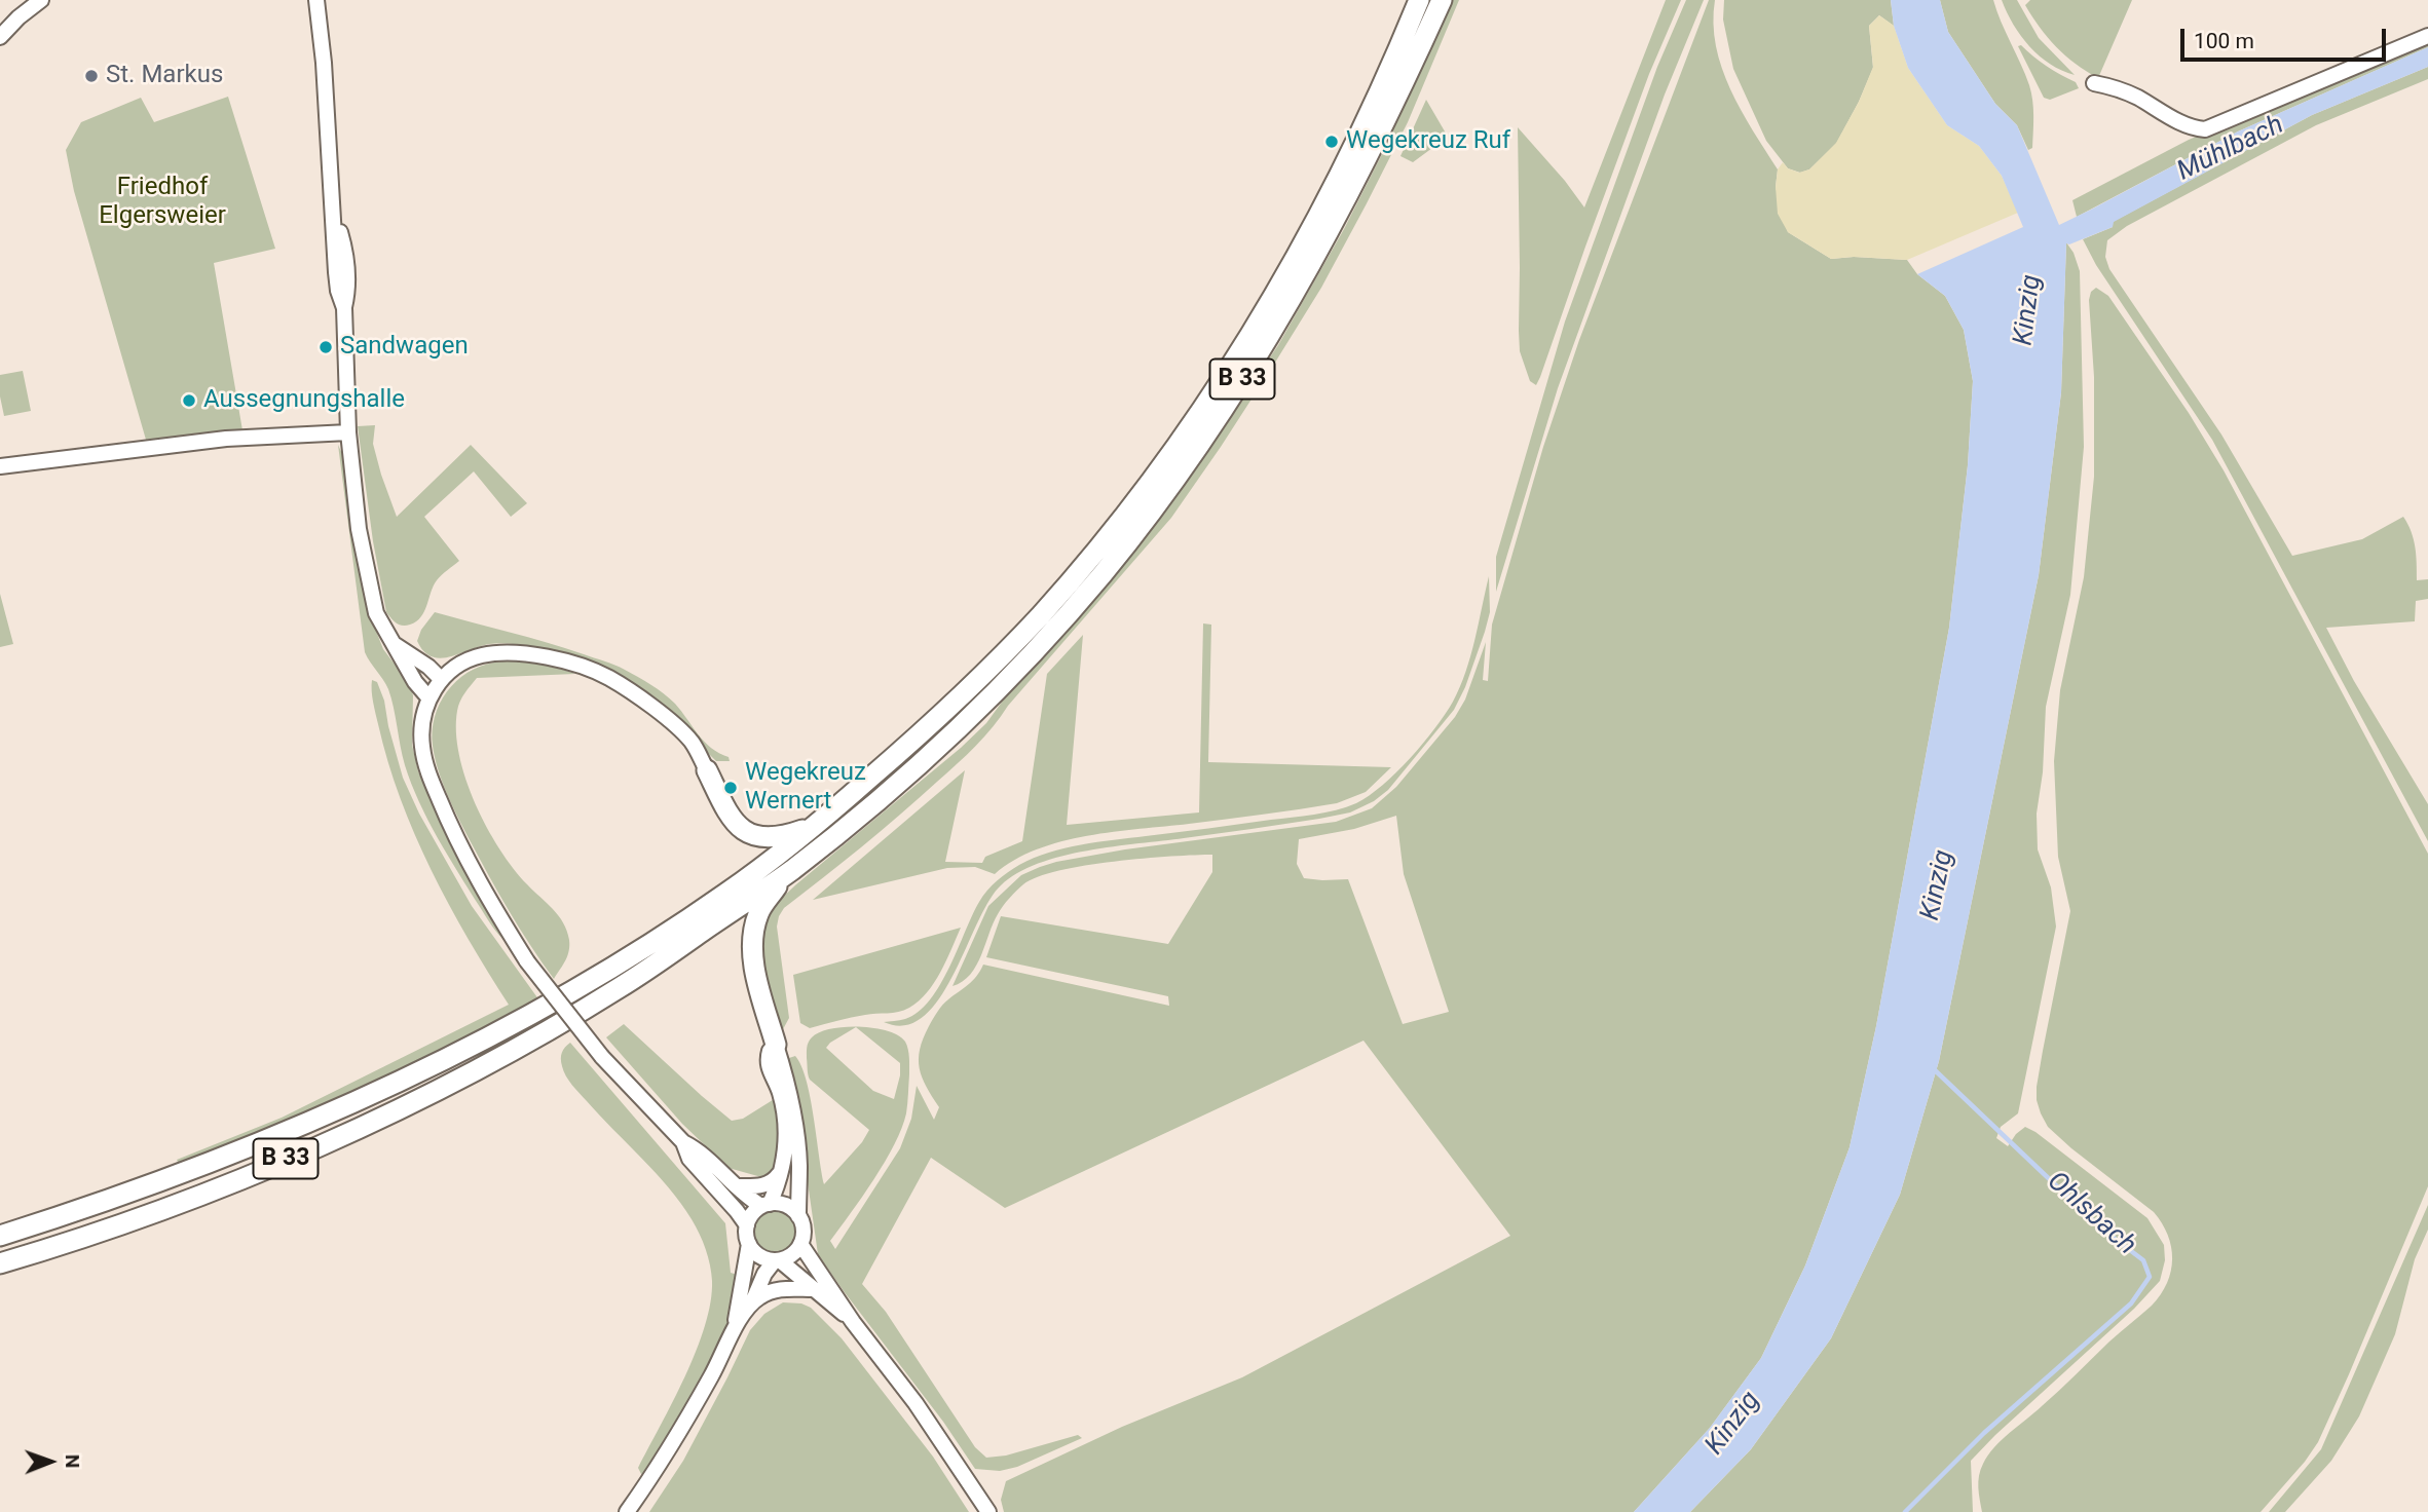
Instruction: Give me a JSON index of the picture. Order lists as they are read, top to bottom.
{
  "streets": {
    "highway": ["B 33"]
  },
  "water": ["Mühlbach", "Kinzig", "Ohlsbach"],
  "parks": ["Friedhof Elgersweier"],
  "places": [
    "St. Markus",
    "Wegekreuz Ruf",
    "Sandwagen",
    "Aussegnungshalle",
    "Wegekreuz Wernert"
  ],
  "scale_bar": "100 m",
  "north": "right"
}
